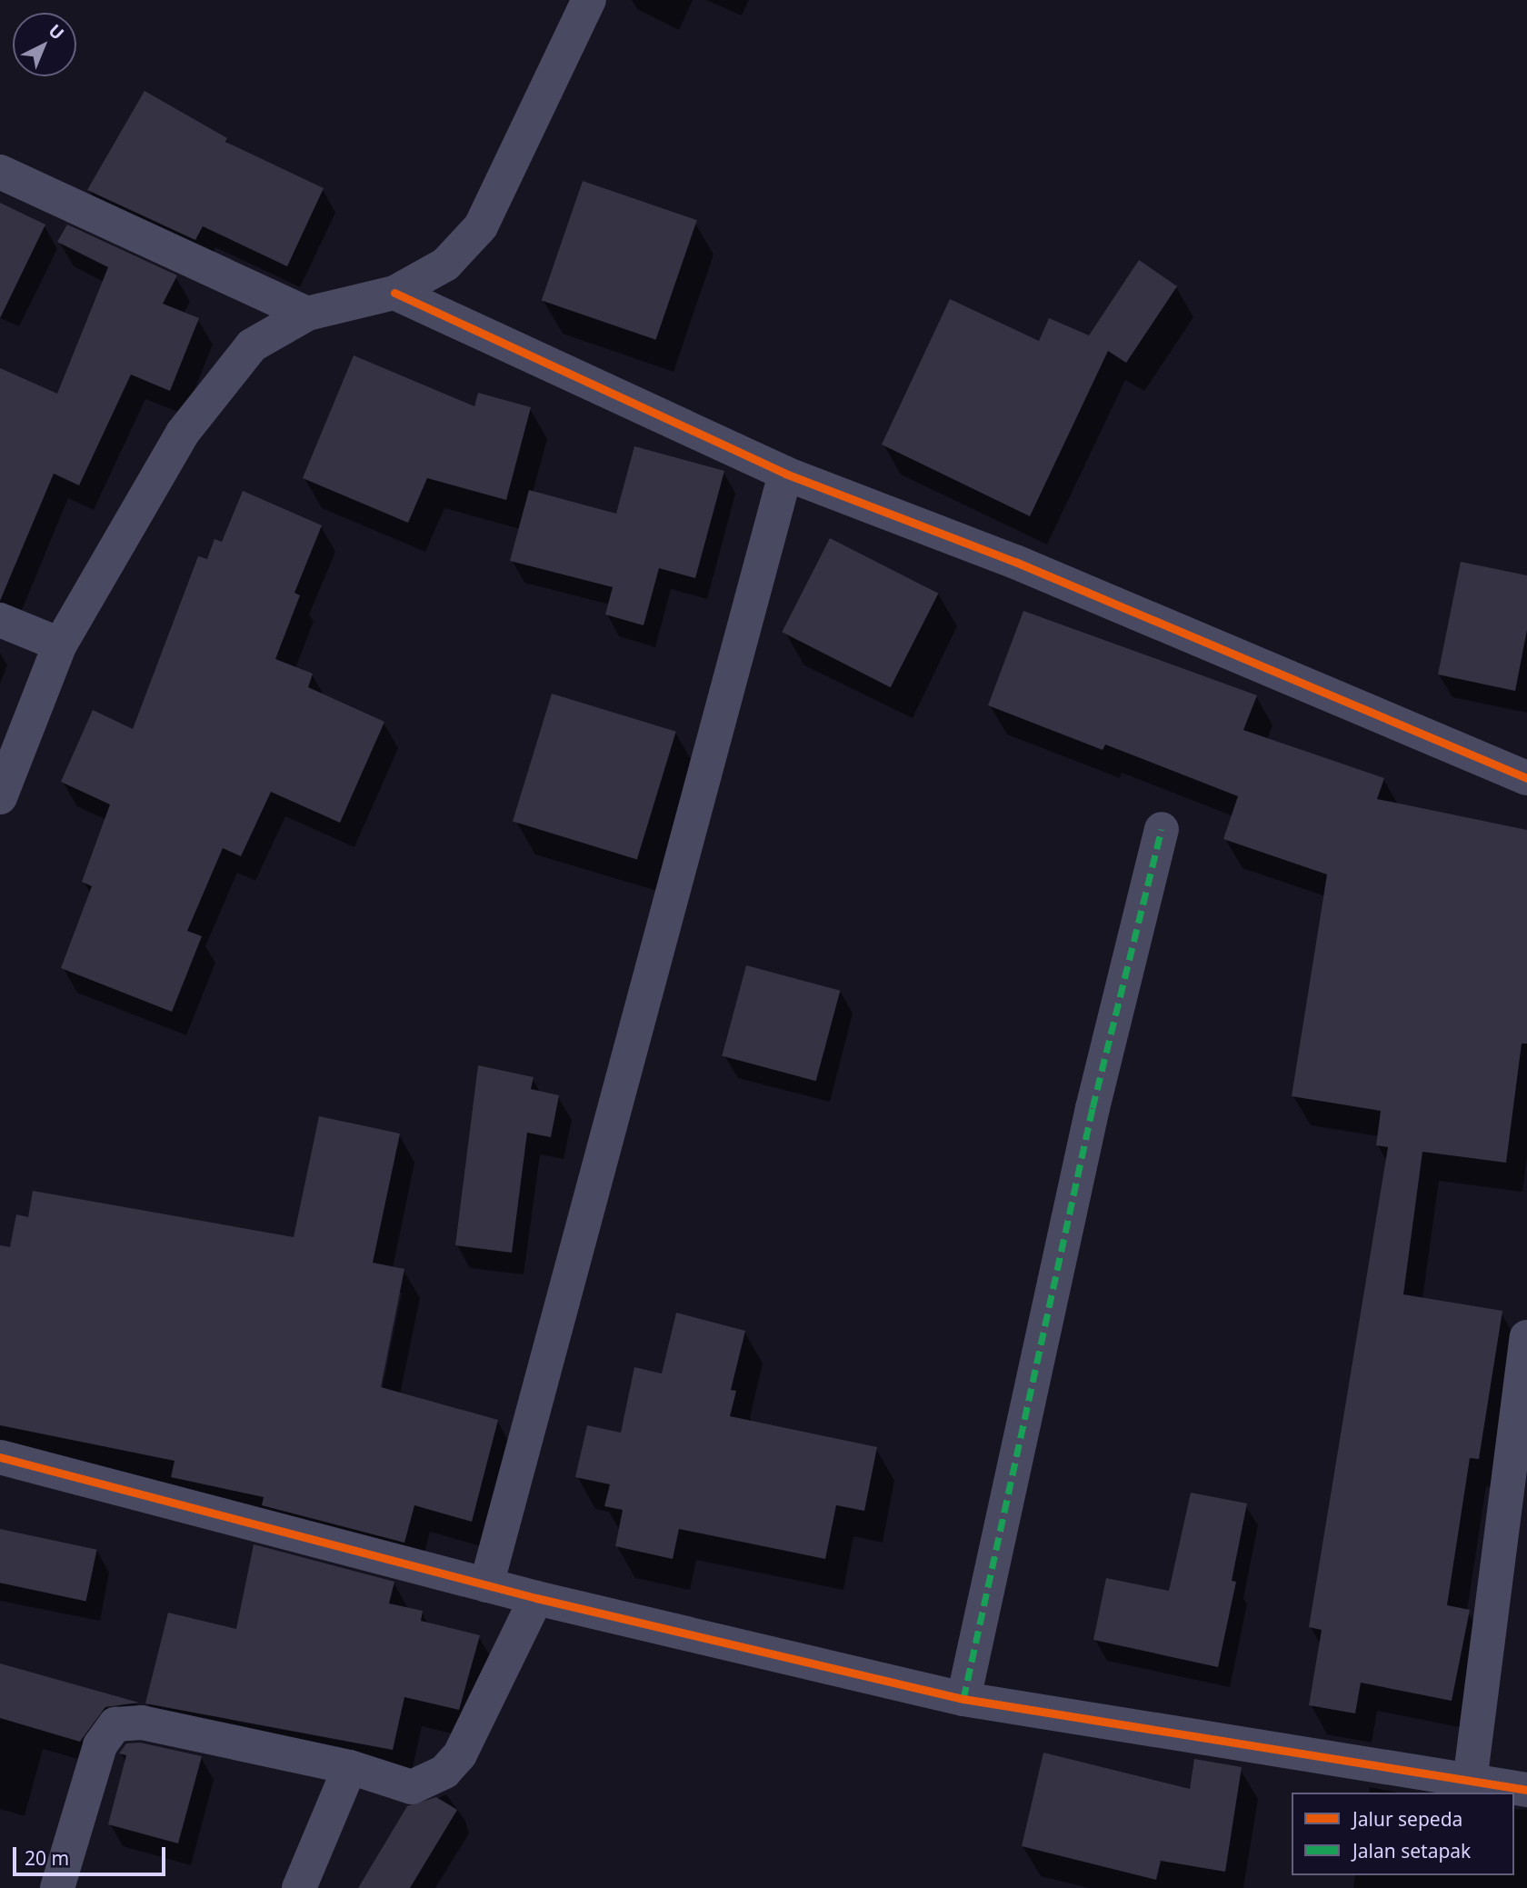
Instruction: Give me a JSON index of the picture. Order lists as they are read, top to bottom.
{
  "legend": ["Jalur sepeda", "Jalan setapak"],
  "scale_bar": "20 m",
  "north": "top right"
}
